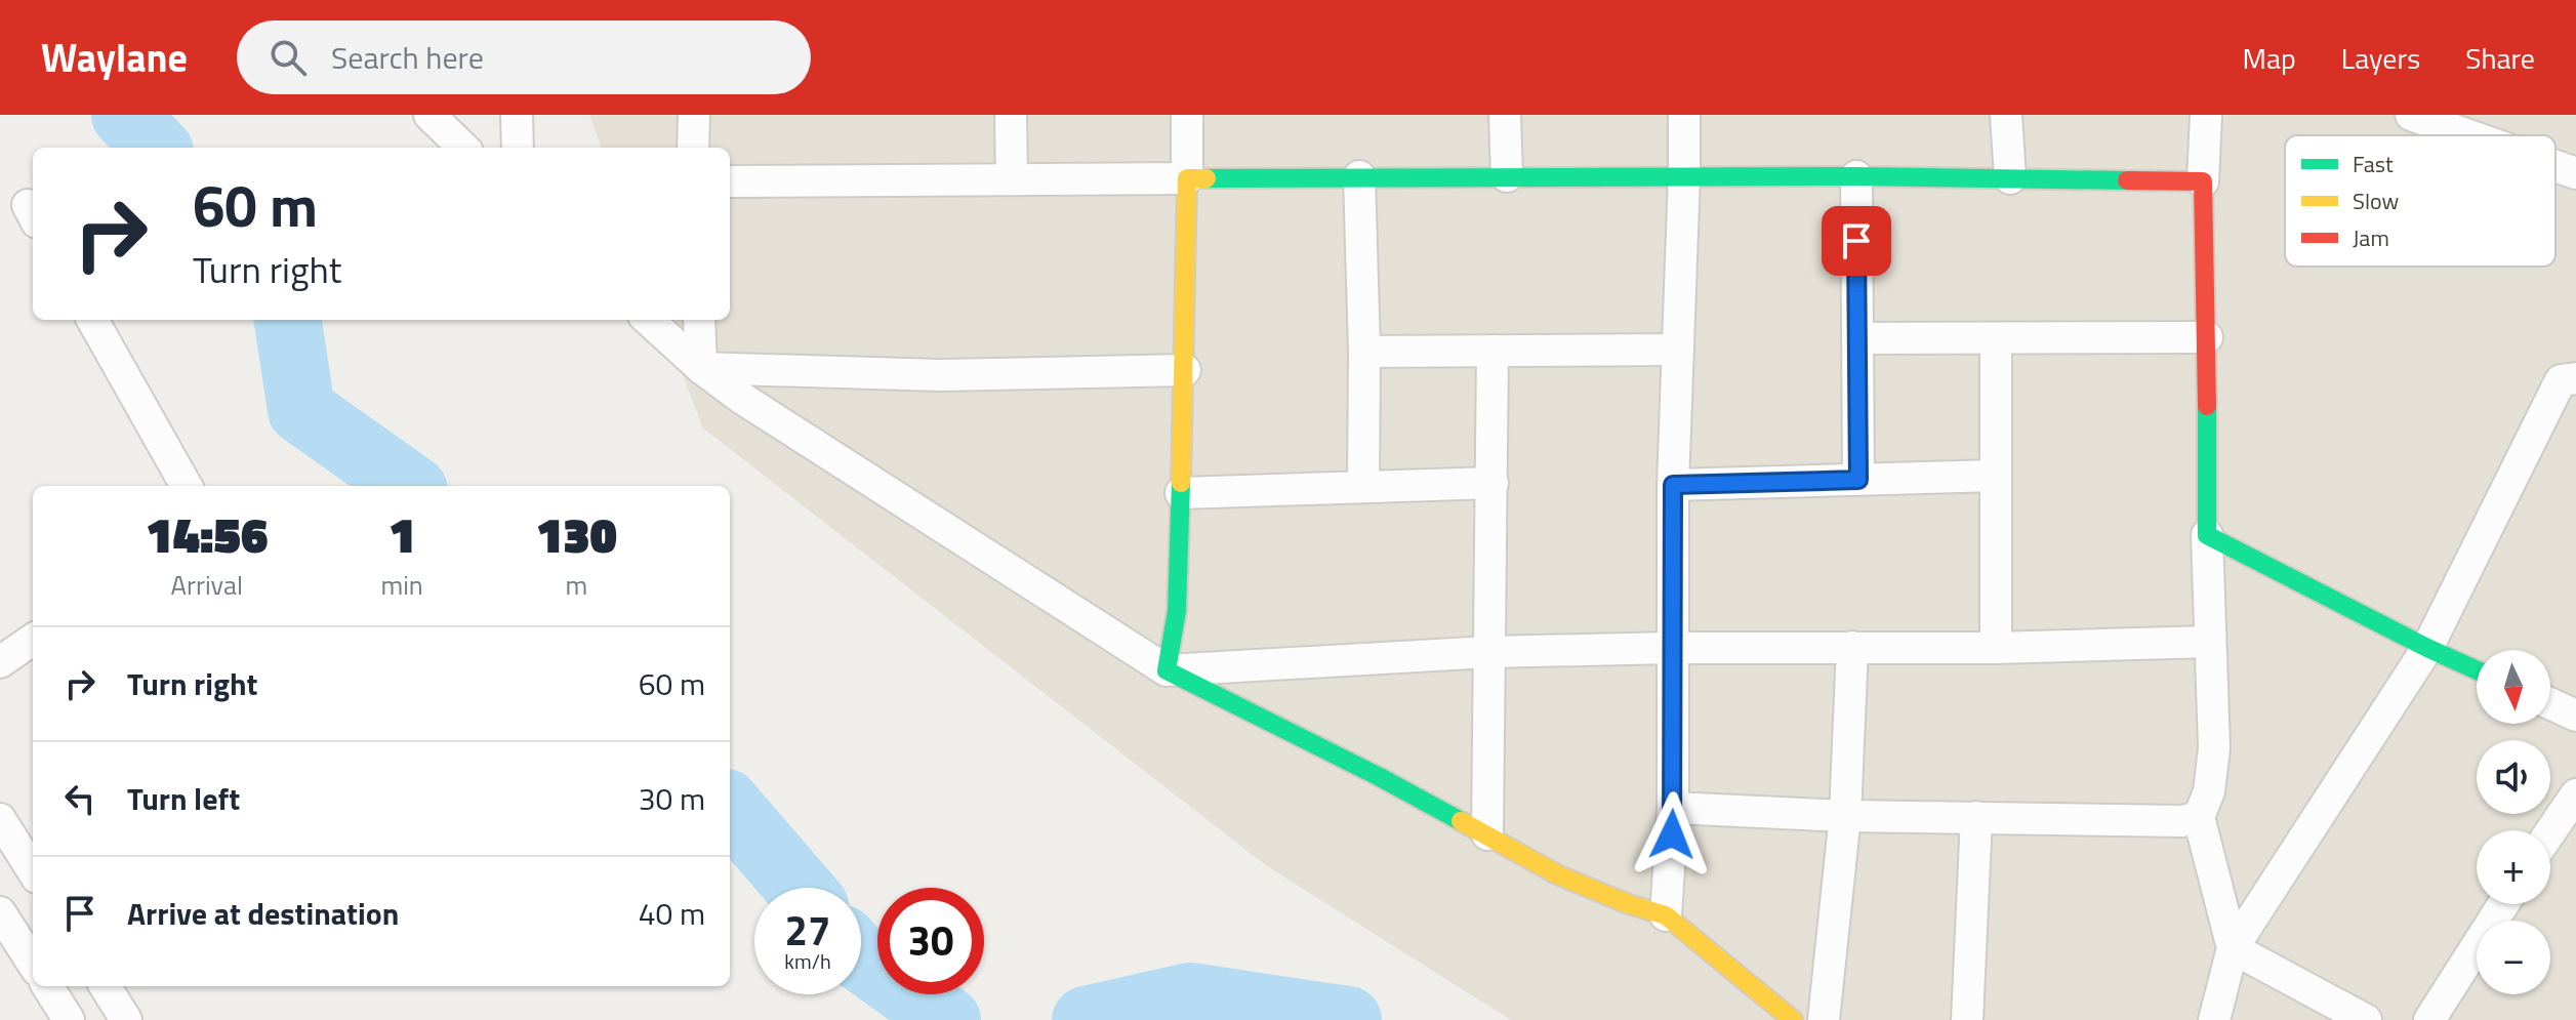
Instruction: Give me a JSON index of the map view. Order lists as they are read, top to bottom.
{
  "legend": ["Fast", "Slow", "Jam"],
  "north": "bottom",
  "page": {
    "header": "Waylane",
    "search": "Search here",
    "nav": ["Map", "Layers", "Share"],
    "turn": ["60 m", "Turn right"],
    "eta": [
      "14:56",
      "Arrival",
      "1",
      "min",
      "130",
      "m"
    ],
    "list": [
      {
        "name": "Turn right",
        "value": "60 m"
      },
      {
        "name": "Turn left",
        "value": "30 m"
      },
      {
        "name": "Arrive at destination",
        "value": "40 m"
      }
    ],
    "map_buttons": ["+", "−"],
    "speed": "27 km/h",
    "limit": "30"
  }
}
